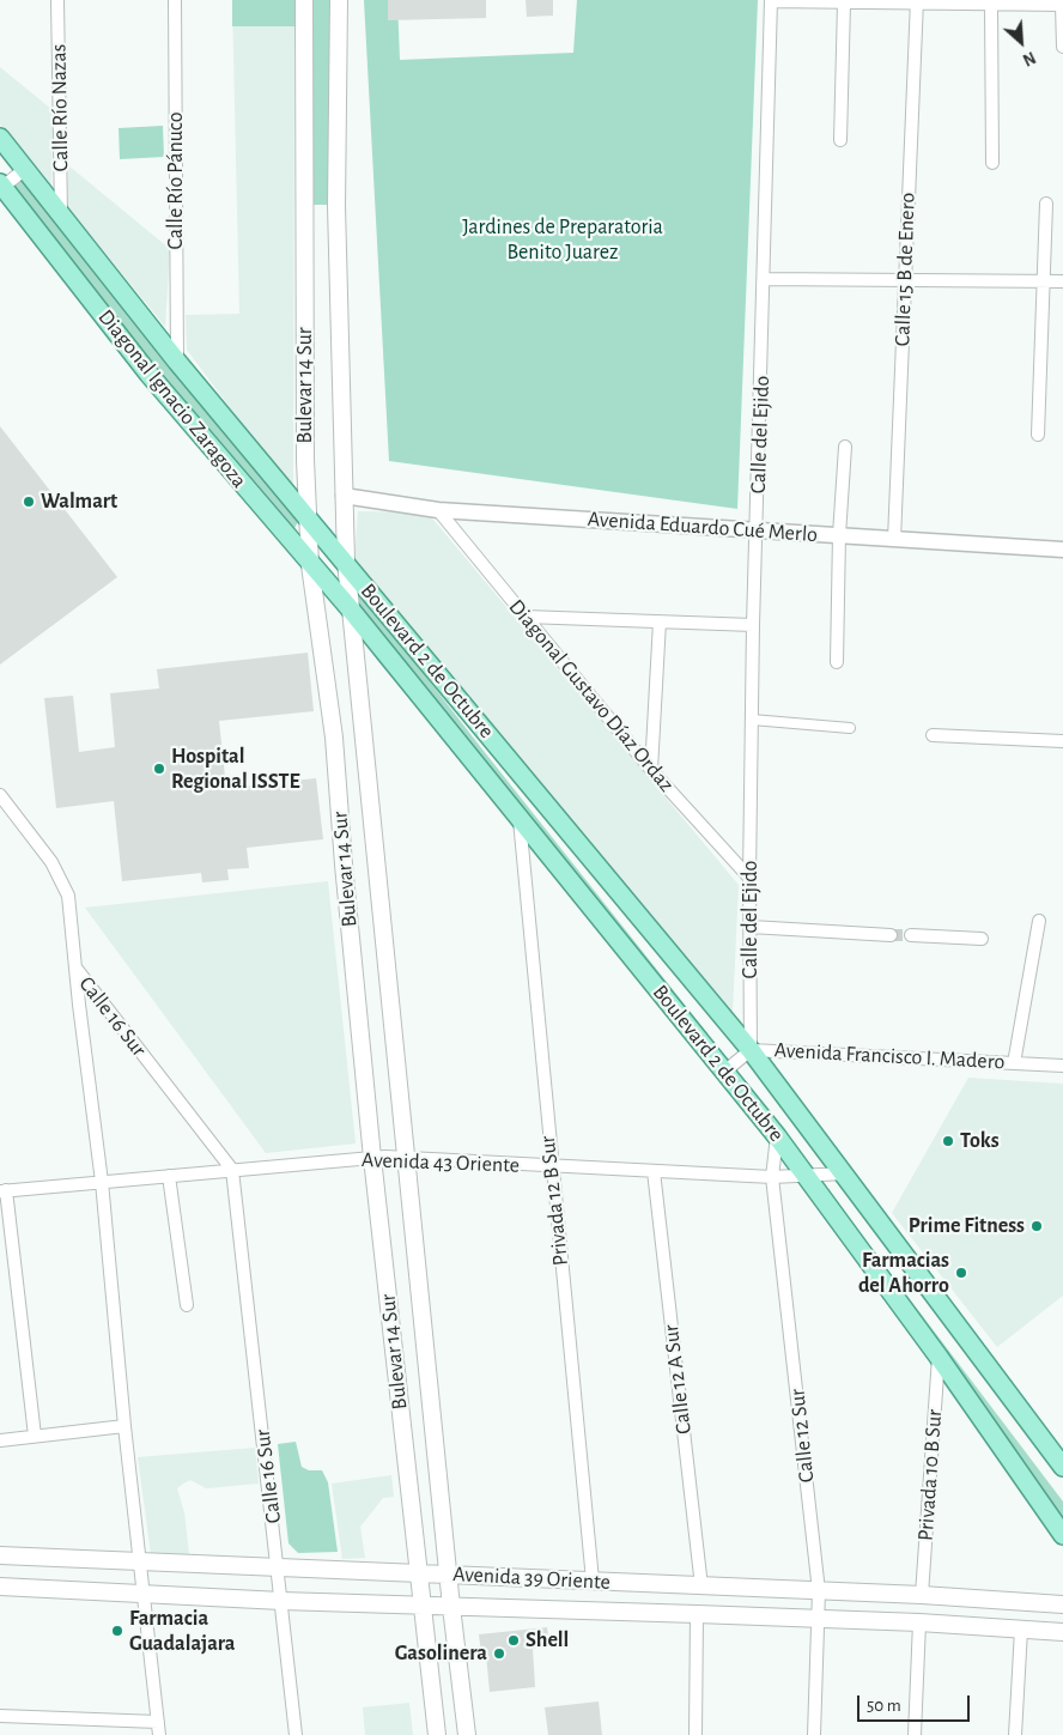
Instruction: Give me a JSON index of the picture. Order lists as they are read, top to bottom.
{
  "streets": {
    "main road": [
      "Bulevar 14 Sur",
      "Diagonal Ignacio Zaragoza",
      "Boulevard 2 de Octubre",
      "Avenida 39 Oriente"
    ],
    "street": [
      "Calle Río Nazas",
      "Calle Río Pánuco",
      "Calle 15 B de Enero",
      "Calle del Ejido",
      "Avenida Eduardo Cué Merlo",
      "Diagonal Gustavo Díaz Ordaz",
      "Calle 16 Sur",
      "Avenida Francisco I. Madero",
      "Avenida 43 Oriente",
      "Privada 12 B Sur",
      "Calle 12 A Sur",
      "Calle 12 Sur",
      "Privada 10 B Sur"
    ]
  },
  "crossings": [
    ["Calle Río Nazas", "Diagonal Ignacio Zaragoza"],
    ["Calle Río Pánuco", "Diagonal Ignacio Zaragoza"],
    ["Calle 15 B de Enero", "Avenida Eduardo Cué Merlo"],
    ["Bulevar 14 Sur", "Diagonal Ignacio Zaragoza"],
    ["Bulevar 14 Sur", "Avenida Eduardo Cué Merlo"],
    ["Bulevar 14 Sur", "Boulevard 2 de Octubre"],
    ["Bulevar 14 Sur", "Avenida 43 Oriente"],
    ["Bulevar 14 Sur", "Avenida 39 Oriente"],
    ["Diagonal Ignacio Zaragoza", "Boulevard 2 de Octubre"],
    ["Calle del Ejido", "Avenida Eduardo Cué Merlo"],
    ["Calle del Ejido", "Boulevard 2 de Octubre"],
    ["Calle del Ejido", "Diagonal Gustavo Díaz Ordaz"],
    ["Calle del Ejido", "Avenida Francisco I. Madero"],
    ["Avenida Eduardo Cué Merlo", "Diagonal Gustavo Díaz Ordaz"],
    ["Boulevard 2 de Octubre", "Avenida Francisco I. Madero"],
    ["Boulevard 2 de Octubre", "Avenida 43 Oriente"],
    ["Boulevard 2 de Octubre", "Privada 12 B Sur"],
    ["Boulevard 2 de Octubre", "Calle 12 Sur"],
    ["Boulevard 2 de Octubre", "Privada 10 B Sur"],
    ["Calle 16 Sur", "Avenida 43 Oriente"],
    ["Calle 16 Sur", "Avenida 39 Oriente"],
    ["Avenida 43 Oriente", "Privada 12 B Sur"],
    ["Avenida 43 Oriente", "Calle 12 A Sur"],
    ["Avenida 43 Oriente", "Calle 12 Sur"],
    ["Privada 12 B Sur", "Avenida 39 Oriente"],
    ["Calle 12 A Sur", "Avenida 39 Oriente"],
    ["Calle 12 Sur", "Avenida 39 Oriente"],
    ["Privada 10 B Sur", "Avenida 39 Oriente"]
  ],
  "parks": ["Jardines de Preparatoria Benito Juarez"],
  "places": [
    "Walmart",
    "Hospital Regional ISSTE",
    "Toks",
    "Prime Fitness",
    "Farmacias del Ahorro",
    "Farmacia Guadalajara",
    "Shell",
    "Gasolinera"
  ],
  "scale_bar": "50 m",
  "north": "bottom right"
}
